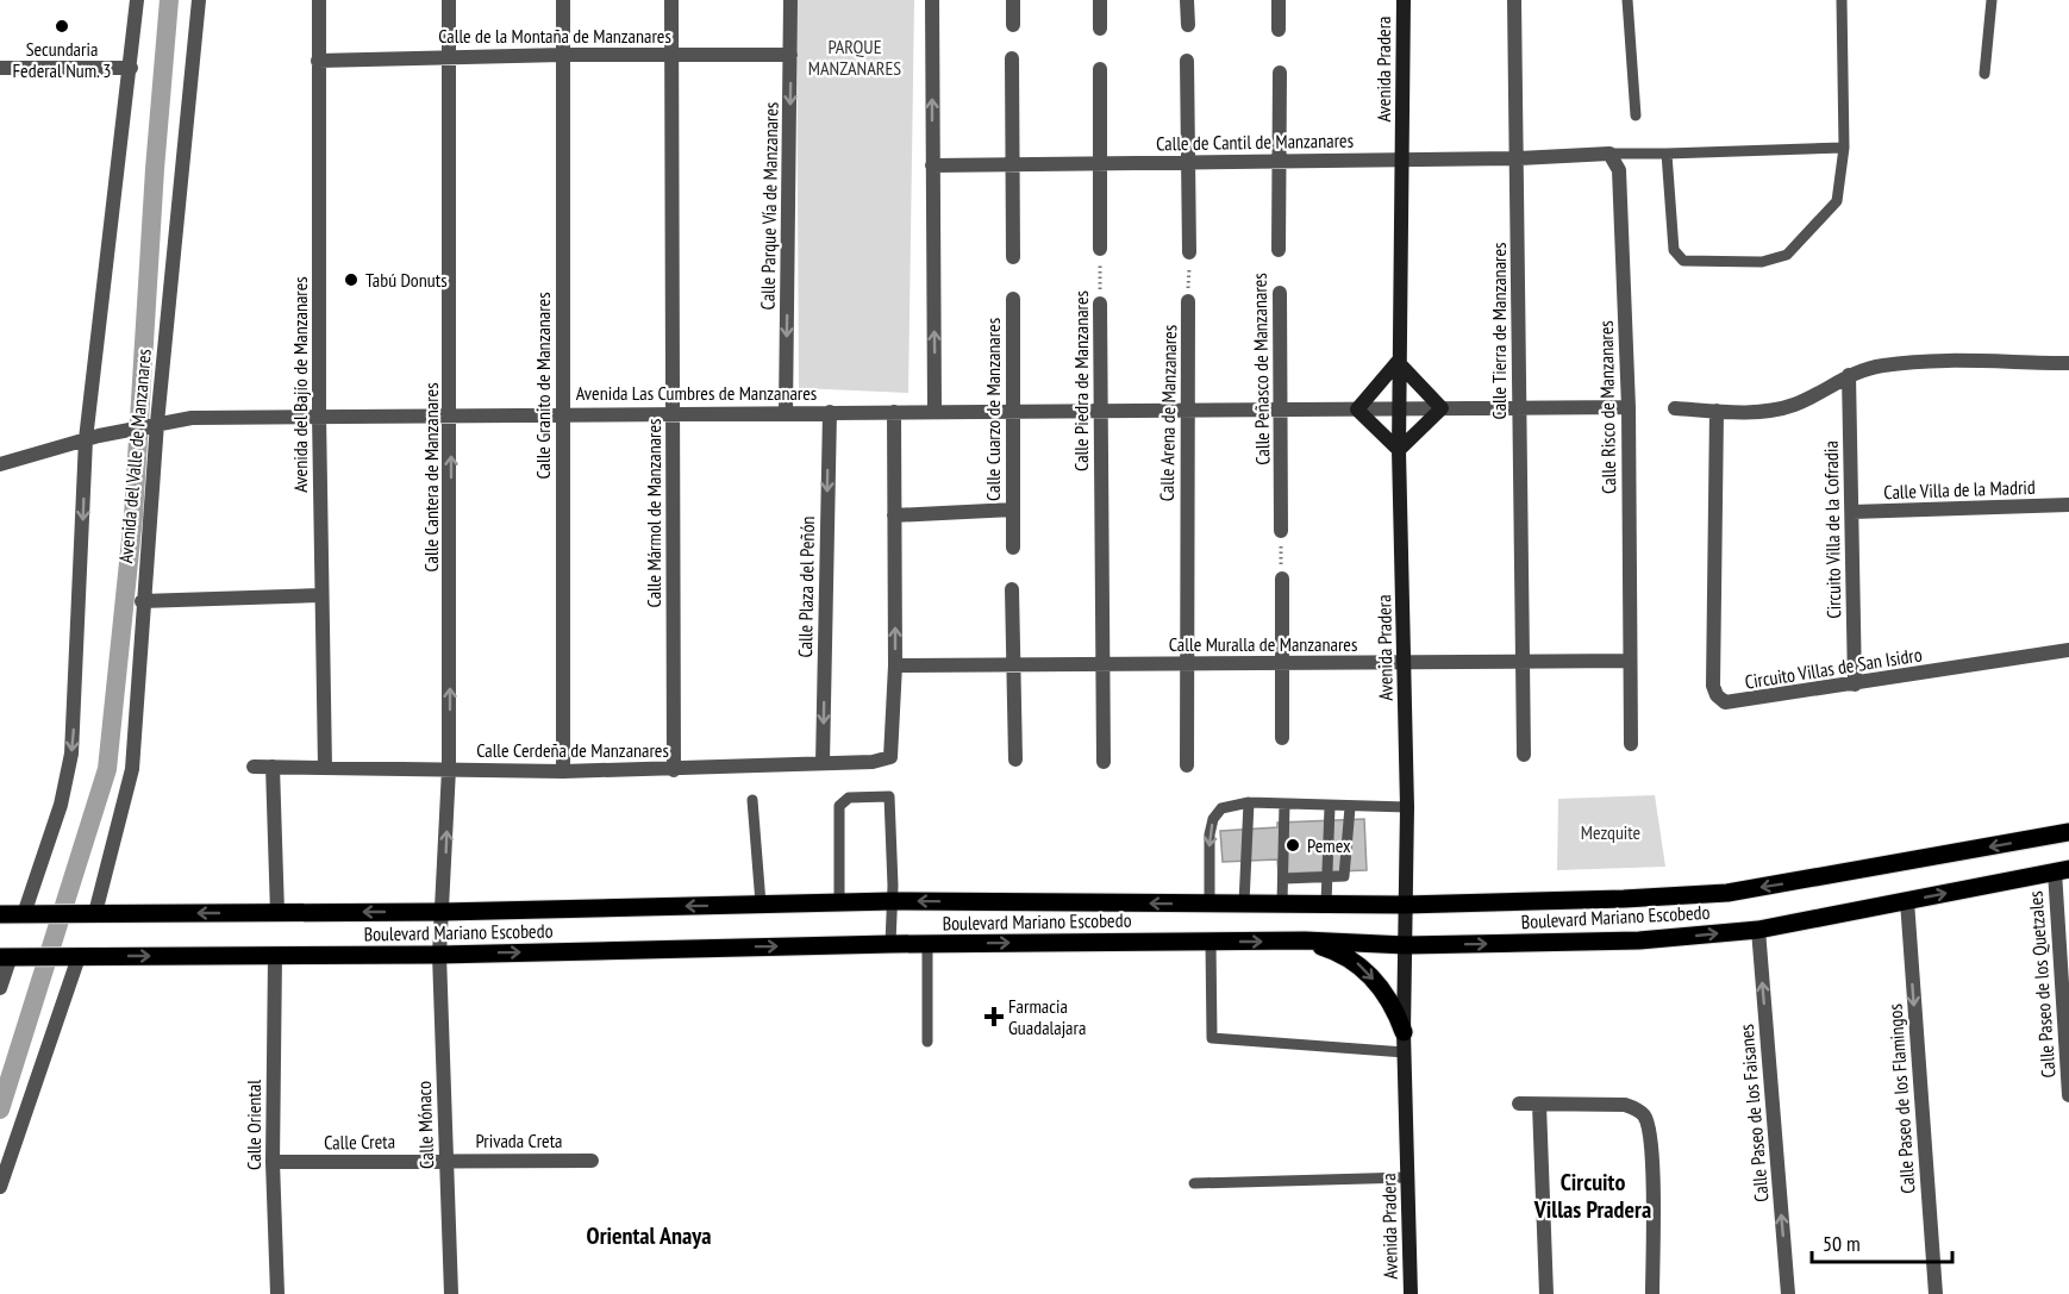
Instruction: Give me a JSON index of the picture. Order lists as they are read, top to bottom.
{
  "streets": {
    "main road": ["Boulevard Mariano Escobedo"],
    "street": [
      "Calle de la Montaña de Manzanares",
      "Avenida Pradera",
      "Calle de Cantil de Manzanares",
      "Calle Parque Vía de Manzanares",
      "Calle Tierra de Manzanares",
      "Calle Peñasco de Manzanares",
      "Calle Piedra de Manzanares",
      "Avenida del Bajío de Manzanares",
      "Calle Granito de Manzanares",
      "Avenida Las Cumbres de Manzanares",
      "Calle Risco de Manzanares",
      "Calle Cuarzo de Manzanares",
      "Calle Arena de Manzanares",
      "Avenida del Valle de Manzanares",
      "Calle Cantera de Manzanares",
      "Calle Villa de la Madrid",
      "Calle Mármol de Manzanares",
      "Circuito Villa de la Cofradia",
      "Calle Plaza del Peñón",
      "Calle Muralla de Manzanares",
      "Circuito Villas de San Isidro",
      "Calle Cerdeña de Manzanares",
      "Calle Paseo de los Quetzales",
      "Calle Paseo de los Flamingos",
      "Calle Paseo de los Faisanes",
      "Calle Oriental",
      "Calle Mónaco",
      "Privada Creta",
      "Calle Creta"
    ]
  },
  "crossings": [
    ["Calle de la Montaña de Manzanares", "Calle Parque Vía de Manzanares"],
    ["Calle de la Montaña de Manzanares", "Avenida del Bajío de Manzanares"],
    ["Calle de la Montaña de Manzanares", "Calle Granito de Manzanares"],
    ["Calle de la Montaña de Manzanares", "Calle Cantera de Manzanares"],
    ["Calle de la Montaña de Manzanares", "Calle Mármol de Manzanares"],
    ["Avenida Pradera", "Calle de Cantil de Manzanares"],
    ["Avenida Pradera", "Avenida Las Cumbres de Manzanares"],
    ["Avenida Pradera", "Calle Muralla de Manzanares"],
    ["Avenida Pradera", "Boulevard Mariano Escobedo"],
    ["Calle de Cantil de Manzanares", "Calle Tierra de Manzanares"],
    ["Calle de Cantil de Manzanares", "Calle Peñasco de Manzanares"],
    ["Calle de Cantil de Manzanares", "Calle Risco de Manzanares"],
    ["Calle Parque Vía de Manzanares", "Avenida Las Cumbres de Manzanares"],
    ["Calle Tierra de Manzanares", "Avenida Las Cumbres de Manzanares"],
    ["Calle Tierra de Manzanares", "Calle Muralla de Manzanares"],
    ["Calle Peñasco de Manzanares", "Avenida Las Cumbres de Manzanares"],
    ["Calle Piedra de Manzanares", "Avenida Las Cumbres de Manzanares"],
    ["Calle Piedra de Manzanares", "Calle Muralla de Manzanares"],
    ["Avenida del Bajío de Manzanares", "Avenida Las Cumbres de Manzanares"],
    ["Avenida del Bajío de Manzanares", "Calle Cerdeña de Manzanares"],
    ["Calle Granito de Manzanares", "Avenida Las Cumbres de Manzanares"],
    ["Calle Granito de Manzanares", "Calle Cerdeña de Manzanares"],
    ["Avenida Las Cumbres de Manzanares", "Calle Risco de Manzanares"],
    ["Avenida Las Cumbres de Manzanares", "Calle Cuarzo de Manzanares"],
    ["Avenida Las Cumbres de Manzanares", "Calle Arena de Manzanares"],
    ["Avenida Las Cumbres de Manzanares", "Avenida del Valle de Manzanares"],
    ["Avenida Las Cumbres de Manzanares", "Calle Cantera de Manzanares"],
    ["Avenida Las Cumbres de Manzanares", "Calle Mármol de Manzanares"],
    ["Avenida Las Cumbres de Manzanares", "Calle Plaza del Peñón"],
    ["Calle Risco de Manzanares", "Calle Muralla de Manzanares"],
    ["Calle Arena de Manzanares", "Calle Muralla de Manzanares"],
    ["Avenida del Valle de Manzanares", "Boulevard Mariano Escobedo"],
    ["Calle Cantera de Manzanares", "Calle Cerdeña de Manzanares"],
    ["Calle Cantera de Manzanares", "Boulevard Mariano Escobedo"],
    ["Calle Cantera de Manzanares", "Calle Mónaco"],
    ["Calle Villa de la Madrid", "Circuito Villa de la Cofradia"],
    ["Calle Mármol de Manzanares", "Calle Cerdeña de Manzanares"],
    ["Circuito Villa de la Cofradia", "Circuito Villas de San Isidro"],
    ["Calle Plaza del Peñón", "Calle Cerdeña de Manzanares"],
    ["Calle Muralla de Manzanares", "Calle Cerdeña de Manzanares"],
    ["Boulevard Mariano Escobedo", "Calle Paseo de los Quetzales"],
    ["Boulevard Mariano Escobedo", "Calle Paseo de los Flamingos"],
    ["Boulevard Mariano Escobedo", "Calle Paseo de los Faisanes"],
    ["Boulevard Mariano Escobedo", "Calle Oriental"],
    ["Boulevard Mariano Escobedo", "Calle Mónaco"],
    ["Calle Oriental", "Calle Creta"],
    ["Calle Mónaco", "Privada Creta"],
    ["Calle Mónaco", "Calle Creta"],
    ["Privada Creta", "Calle Creta"]
  ],
  "one_way": [
    "Calle Parque Vía de Manzanares",
    "Calle Cantera de Manzanares",
    "Calle Paseo de los Flamingos",
    "Calle Paseo de los Faisanes"
  ],
  "districts": ["Circuito Villas Pradera", "Oriental Anaya"],
  "parks": ["PARQUE MANZANARES", "Mezquite"],
  "places": {
    "other": ["Secundaria Federal Num. 3", "Tabú Donuts", "Pemex"],
    "health": ["Farmacia Guadalajara"]
  },
  "scale_bar": "50 m"
}
